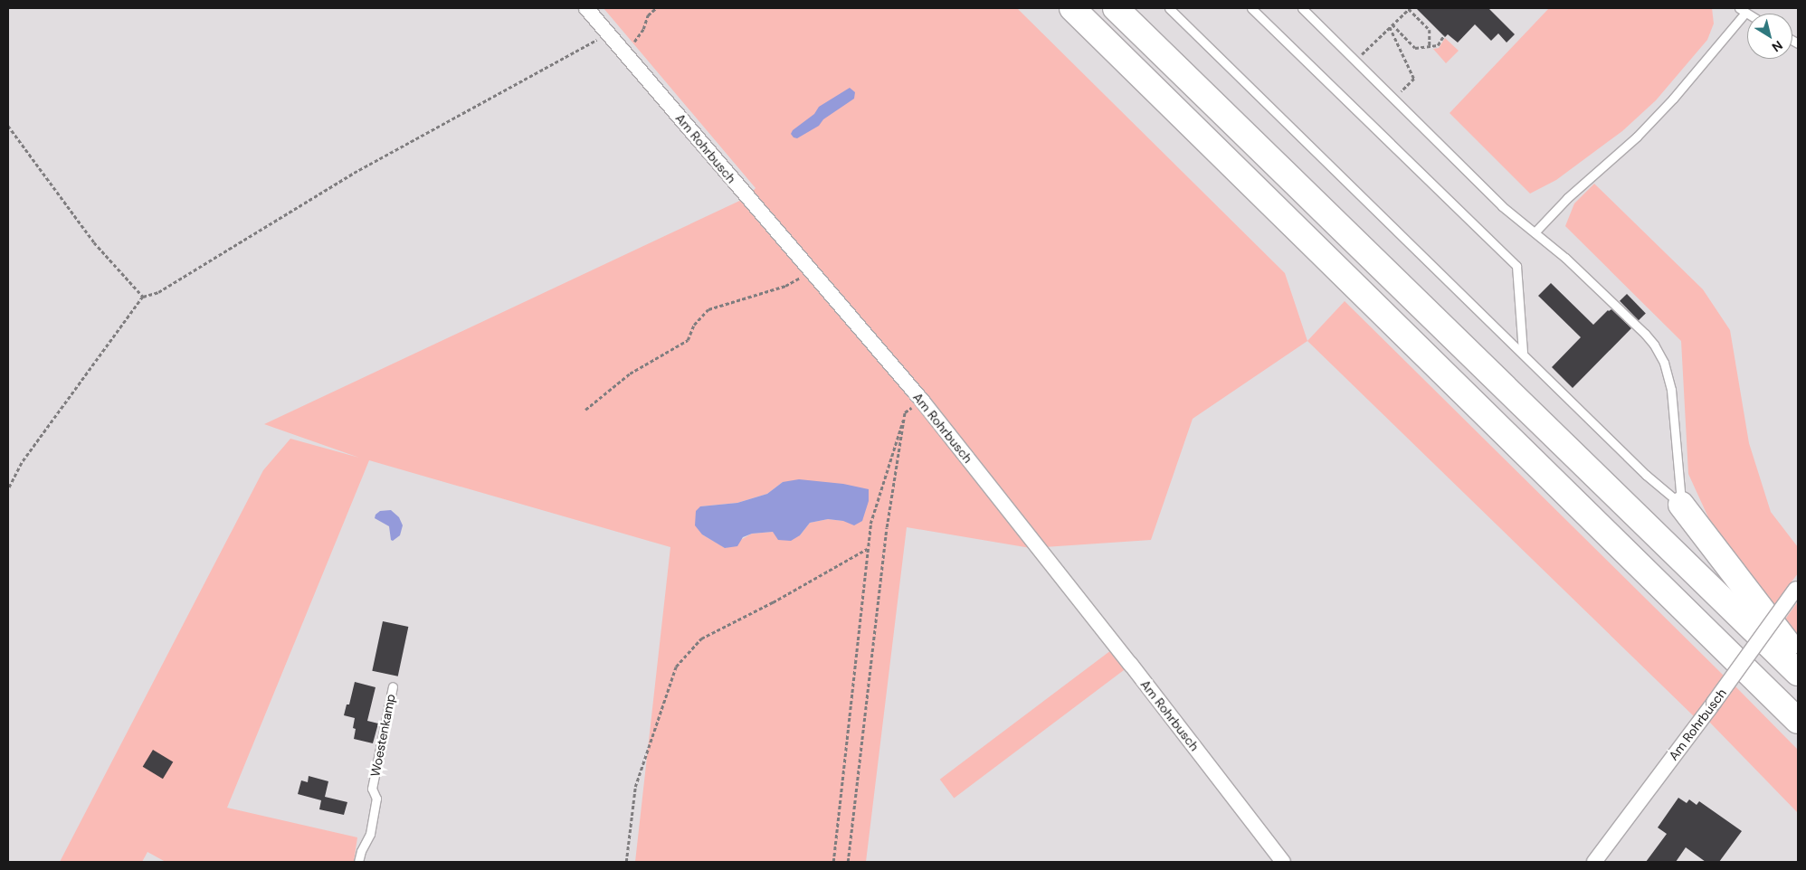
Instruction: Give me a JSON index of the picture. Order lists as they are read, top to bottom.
{
  "streets": {
    "street": ["Am Rohrbusch"],
    "lane": ["Woestenkamp"]
  },
  "north": "bottom right"
}
